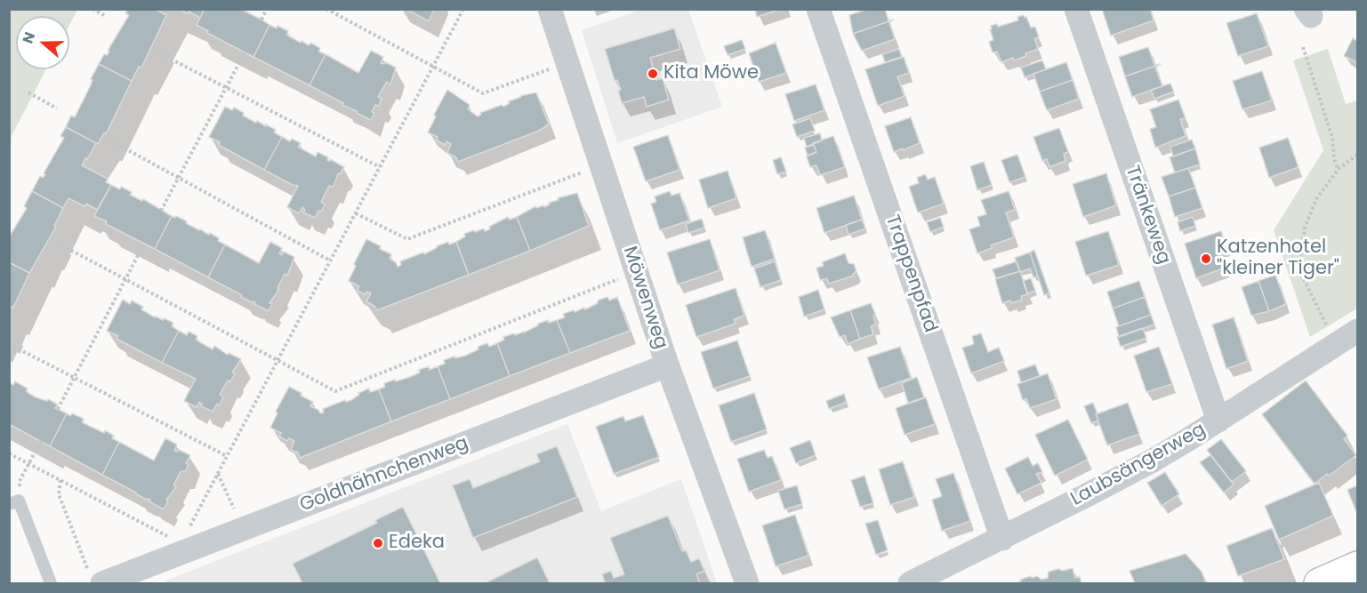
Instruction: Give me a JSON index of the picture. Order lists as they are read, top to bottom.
{
  "streets": {
    "street": [
      "Tränkeweg",
      "Trappenpfad",
      "Möwenweg",
      "Laubsängerweg",
      "Goldhähnchenweg"
    ]
  },
  "crossings": [
    ["Tränkeweg", "Laubsängerweg"],
    ["Trappenpfad", "Laubsängerweg"],
    ["Möwenweg", "Goldhähnchenweg"]
  ],
  "places": ["Kita Möwe", "Katzenhotel \"kleiner Tiger\"", "Edeka"],
  "north": "left"
}
